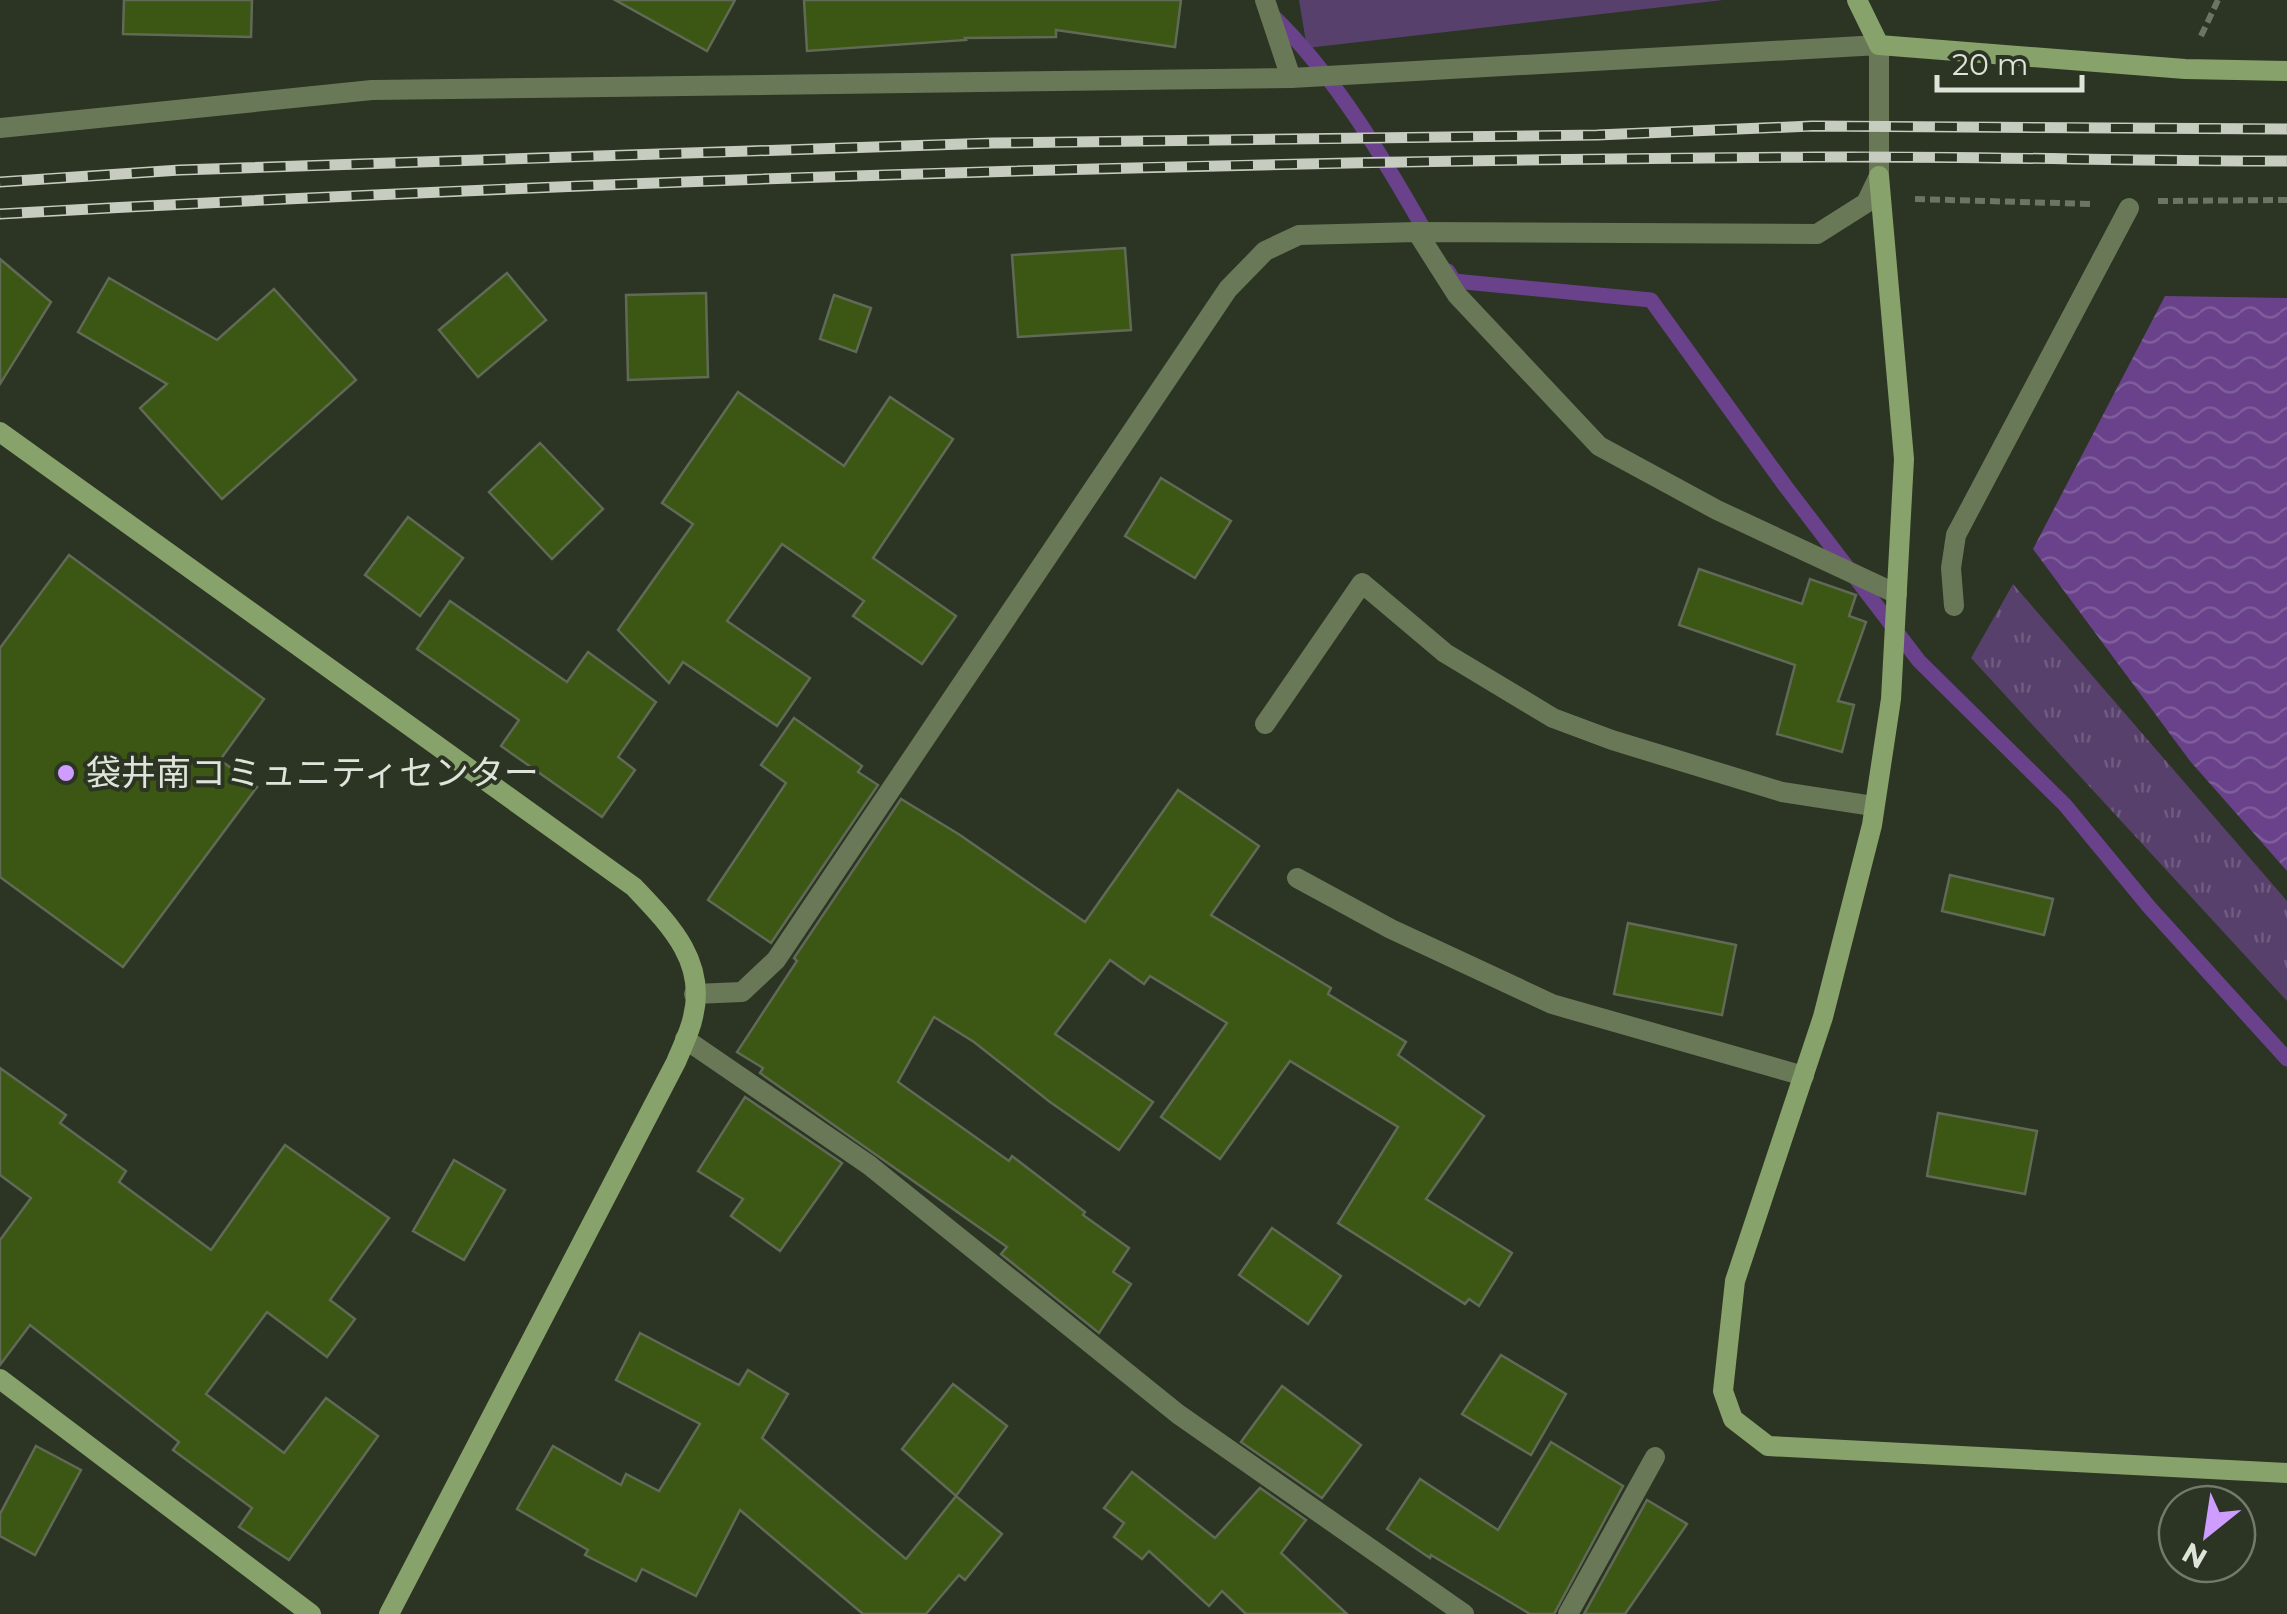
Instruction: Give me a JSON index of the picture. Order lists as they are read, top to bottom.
{
  "places": ["袋井南コミュニティセンター"],
  "scale_bar": "20 m",
  "north": "bottom left"
}
